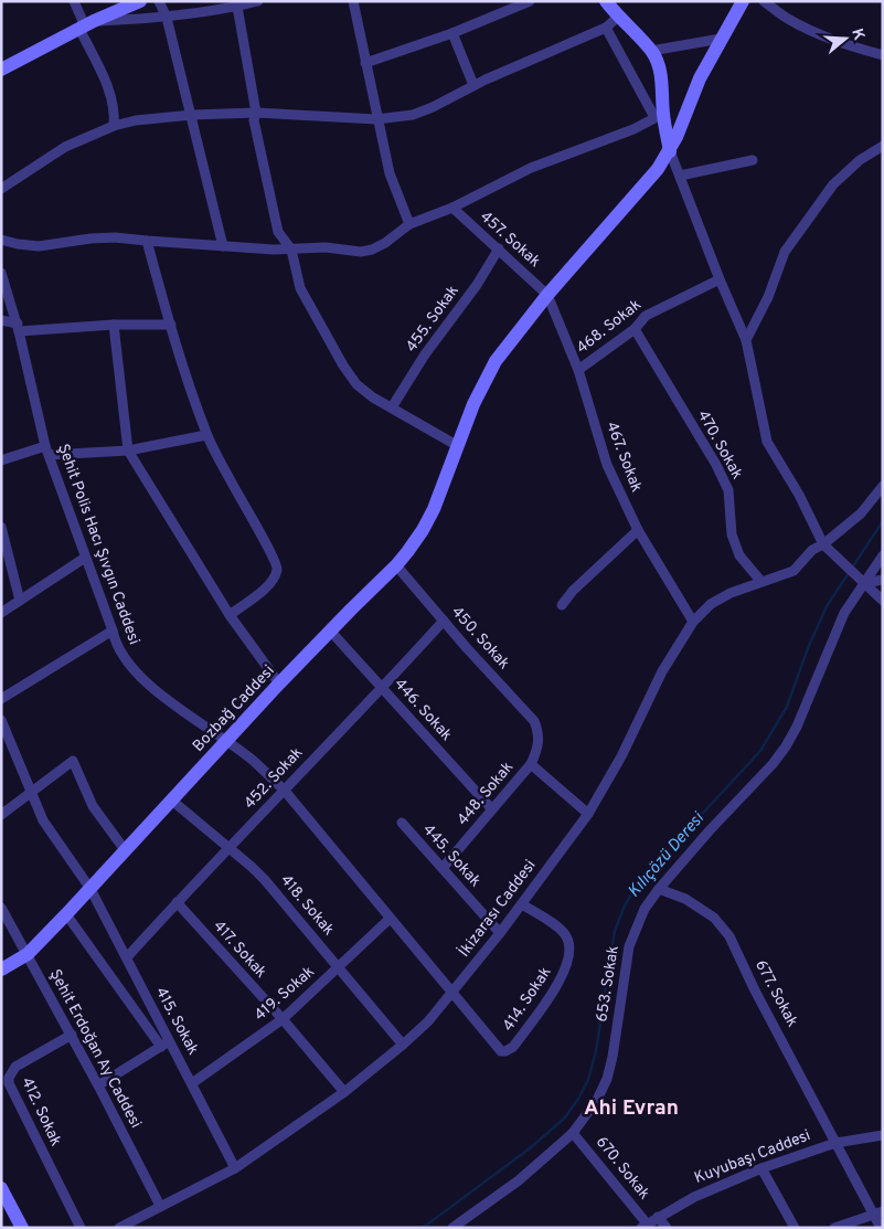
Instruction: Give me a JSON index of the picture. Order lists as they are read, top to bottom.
{
  "streets": {
    "street": [
      "457. Sokak",
      "455. Sokak",
      "468. Sokak",
      "470. Sokak",
      "467. Sokak",
      "Şehit Polis Hacı Şıvgın Caddesi",
      "450. Sokak",
      "Bozbağ Caddesi",
      "446. Sokak",
      "452. Sokak",
      "448. Sokak",
      "445. Sokak",
      "418. Sokak",
      "İkizarası Caddesi",
      "417. Sokak",
      "653. Sokak",
      "419. Sokak",
      "677. Sokak",
      "414. Sokak",
      "415. Sokak",
      "Şehit Erdoğan Ay Caddesi",
      "412. Sokak",
      "Kuyubaşı Caddesi",
      "670. Sokak"
    ]
  },
  "crossings": [
    ["457. Sokak", "455. Sokak"],
    ["457. Sokak", "467. Sokak"],
    ["457. Sokak", "Bozbağ Caddesi"],
    ["468. Sokak", "470. Sokak"],
    ["468. Sokak", "467. Sokak"],
    ["470. Sokak", "İkizarası Caddesi"],
    ["467. Sokak", "Bozbağ Caddesi"],
    ["467. Sokak", "İkizarası Caddesi"],
    ["Şehit Polis Hacı Şıvgın Caddesi", "Bozbağ Caddesi"],
    ["Şehit Polis Hacı Şıvgın Caddesi", "452. Sokak"],
    ["Şehit Polis Hacı Şıvgın Caddesi", "İkizarası Caddesi"],
    ["Şehit Polis Hacı Şıvgın Caddesi", "419. Sokak"],
    ["Şehit Polis Hacı Şıvgın Caddesi", "414. Sokak"],
    ["450. Sokak", "Bozbağ Caddesi"],
    ["450. Sokak", "452. Sokak"],
    ["450. Sokak", "448. Sokak"],
    ["Bozbağ Caddesi", "446. Sokak"],
    ["Bozbağ Caddesi", "418. Sokak"],
    ["Bozbağ Caddesi", "415. Sokak"],
    ["Bozbağ Caddesi", "Şehit Erdoğan Ay Caddesi"],
    ["446. Sokak", "452. Sokak"],
    ["446. Sokak", "448. Sokak"],
    ["452. Sokak", "418. Sokak"],
    ["452. Sokak", "417. Sokak"],
    ["452. Sokak", "415. Sokak"],
    ["448. Sokak", "445. Sokak"],
    ["445. Sokak", "İkizarası Caddesi"],
    ["418. Sokak", "İkizarası Caddesi"],
    ["418. Sokak", "419. Sokak"],
    ["İkizarası Caddesi", "417. Sokak"],
    ["İkizarası Caddesi", "414. Sokak"],
    ["İkizarası Caddesi", "415. Sokak"],
    ["İkizarası Caddesi", "Şehit Erdoğan Ay Caddesi"],
    ["417. Sokak", "419. Sokak"],
    ["653. Sokak", "677. Sokak"],
    ["653. Sokak", "670. Sokak"],
    ["419. Sokak", "415. Sokak"],
    ["677. Sokak", "Kuyubaşı Caddesi"],
    ["Şehit Erdoğan Ay Caddesi", "412. Sokak"],
    ["Kuyubaşı Caddesi", "670. Sokak"]
  ],
  "districts": ["Ahi Evran"],
  "water": ["Kılıçözü Deresi"],
  "north": "right"
}
